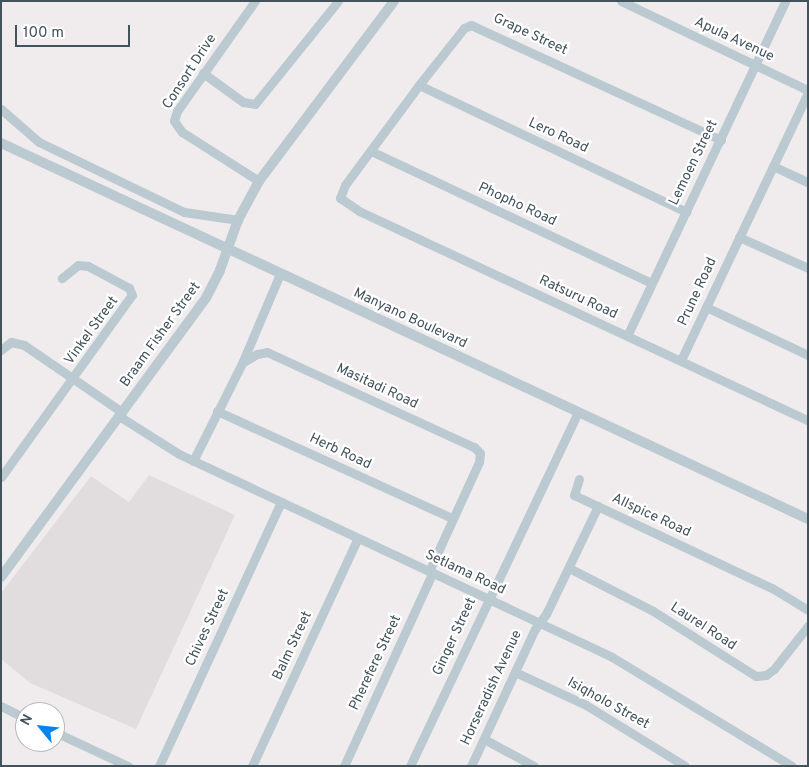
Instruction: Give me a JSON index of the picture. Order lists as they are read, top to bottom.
{
  "streets": {
    "street": [
      "Grape Street",
      "Apula Avenue",
      "Consort Drive",
      "Lero Road",
      "Lemoen Street",
      "Phopho Road",
      "Prune Road",
      "Ratsuru Road",
      "Manyano Boulevard",
      "Vinkel Street",
      "Braam Fisher Street",
      "Masitadi Road",
      "Herb Road",
      "Allspice Road",
      "Setlama Road",
      "Laurel Road",
      "Chives Street",
      "Ginger Street",
      "Balm Street",
      "Pherefere Street",
      "Horseradish Avenue",
      "Isiqholo Street"
    ]
  },
  "crossings": [
    ["Grape Street", "Lero Road"],
    ["Grape Street", "Lemoen Street"],
    ["Grape Street", "Phopho Road"],
    ["Grape Street", "Ratsuru Road"],
    ["Apula Avenue", "Lemoen Street"],
    ["Apula Avenue", "Prune Road"],
    ["Consort Drive", "Braam Fisher Street"],
    ["Lero Road", "Lemoen Street"],
    ["Lemoen Street", "Phopho Road"],
    ["Lemoen Street", "Ratsuru Road"],
    ["Prune Road", "Ratsuru Road"],
    ["Manyano Boulevard", "Braam Fisher Street"],
    ["Manyano Boulevard", "Ginger Street"],
    ["Vinkel Street", "Setlama Road"],
    ["Braam Fisher Street", "Setlama Road"],
    ["Masitadi Road", "Herb Road"],
    ["Masitadi Road", "Setlama Road"],
    ["Masitadi Road", "Pherefere Street"],
    ["Allspice Road", "Setlama Road"],
    ["Allspice Road", "Laurel Road"],
    ["Allspice Road", "Horseradish Avenue"],
    ["Setlama Road", "Chives Street"],
    ["Setlama Road", "Ginger Street"],
    ["Setlama Road", "Balm Street"],
    ["Setlama Road", "Pherefere Street"],
    ["Setlama Road", "Horseradish Avenue"],
    ["Horseradish Avenue", "Isiqholo Street"]
  ],
  "scale_bar": "100 m",
  "north": "top left"
}
